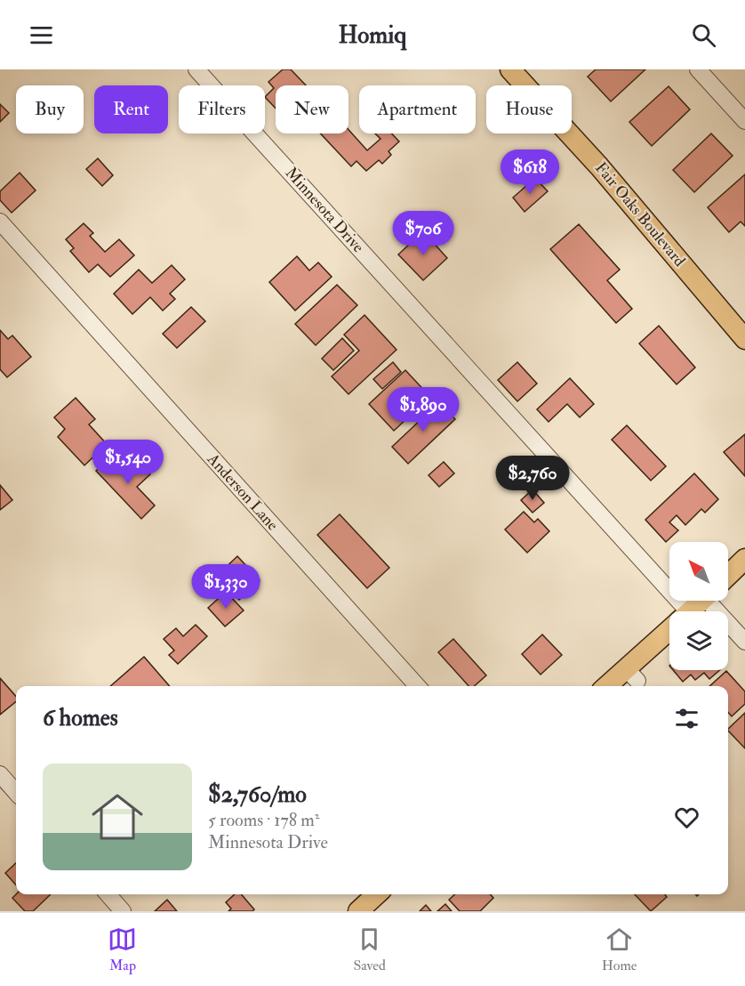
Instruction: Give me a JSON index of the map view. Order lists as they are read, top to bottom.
{
  "streets": {
    "main road": ["Fair Oaks Boulevard"],
    "street": ["Minnesota Drive", "Anderson Lane"]
  },
  "north": "top left",
  "page": {
    "header": "Homiq",
    "chip": [
      "Buy",
      "Rent",
      "Filters",
      "New",
      "Apartment",
      "House"
    ],
    "price": [
      "$618",
      "$706",
      "$1,890",
      "$1,540",
      "$2,760",
      "$1,330"
    ],
    "heading": "6 homes",
    "list": [
      {
        "name": "$2,760/mo",
        "note": "5 rooms · 178 m² · Minnesota Drive"
      }
    ],
    "tabs": ["Map", "Saved", "Home"]
  }
}
